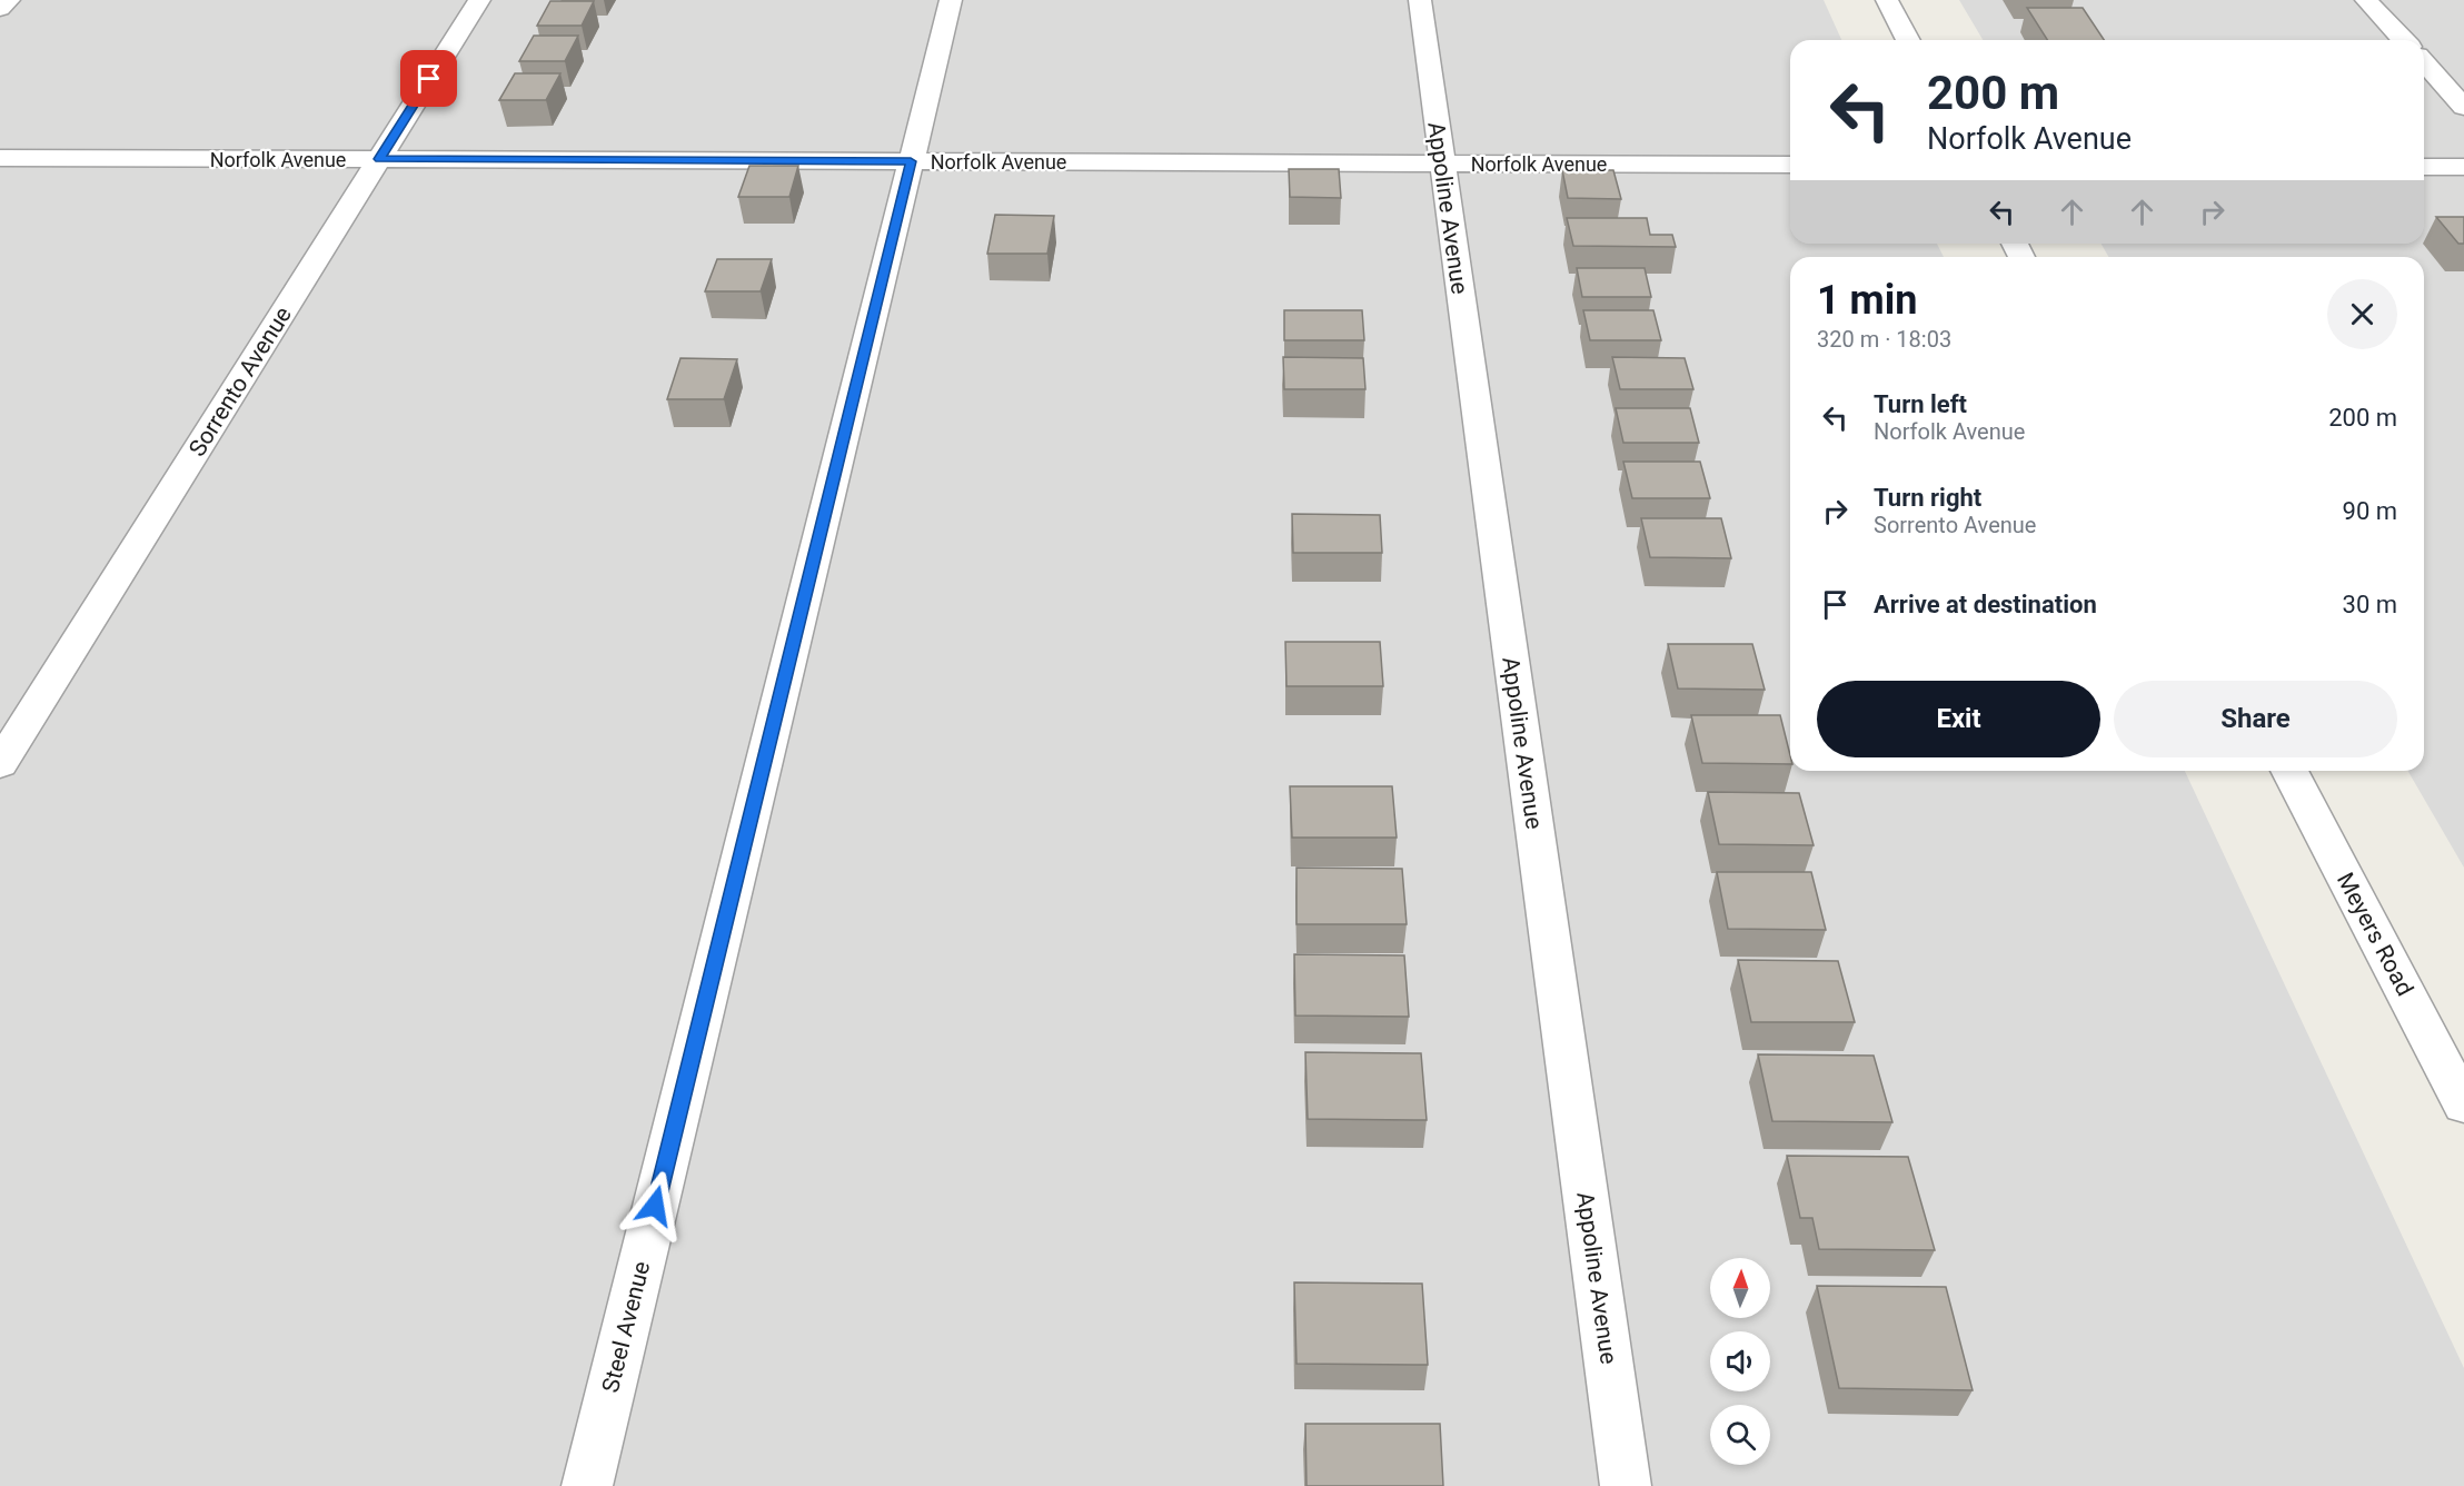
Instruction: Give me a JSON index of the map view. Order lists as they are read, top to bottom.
{
  "streets": {
    "street": [
      "Norfolk Avenue",
      "Appoline Avenue",
      "Sorrento Avenue",
      "Meyers Road",
      "Steel Avenue"
    ]
  },
  "crossings": [
    ["Norfolk Avenue", "Appoline Avenue"],
    ["Norfolk Avenue", "Sorrento Avenue"],
    ["Norfolk Avenue", "Steel Avenue"]
  ],
  "north": "top",
  "page": {
    "turn": ["200 m", "Norfolk Avenue"],
    "heading": ["1 min", "320 m · 18:03"],
    "list": [
      {
        "name": "Turn left",
        "note": "Norfolk Avenue",
        "value": "200 m"
      },
      {
        "name": "Turn right",
        "note": "Sorrento Avenue",
        "value": "90 m"
      },
      {
        "name": "Arrive at destination",
        "value": "30 m"
      }
    ],
    "buttons": ["Exit", "Share"]
  }
}
